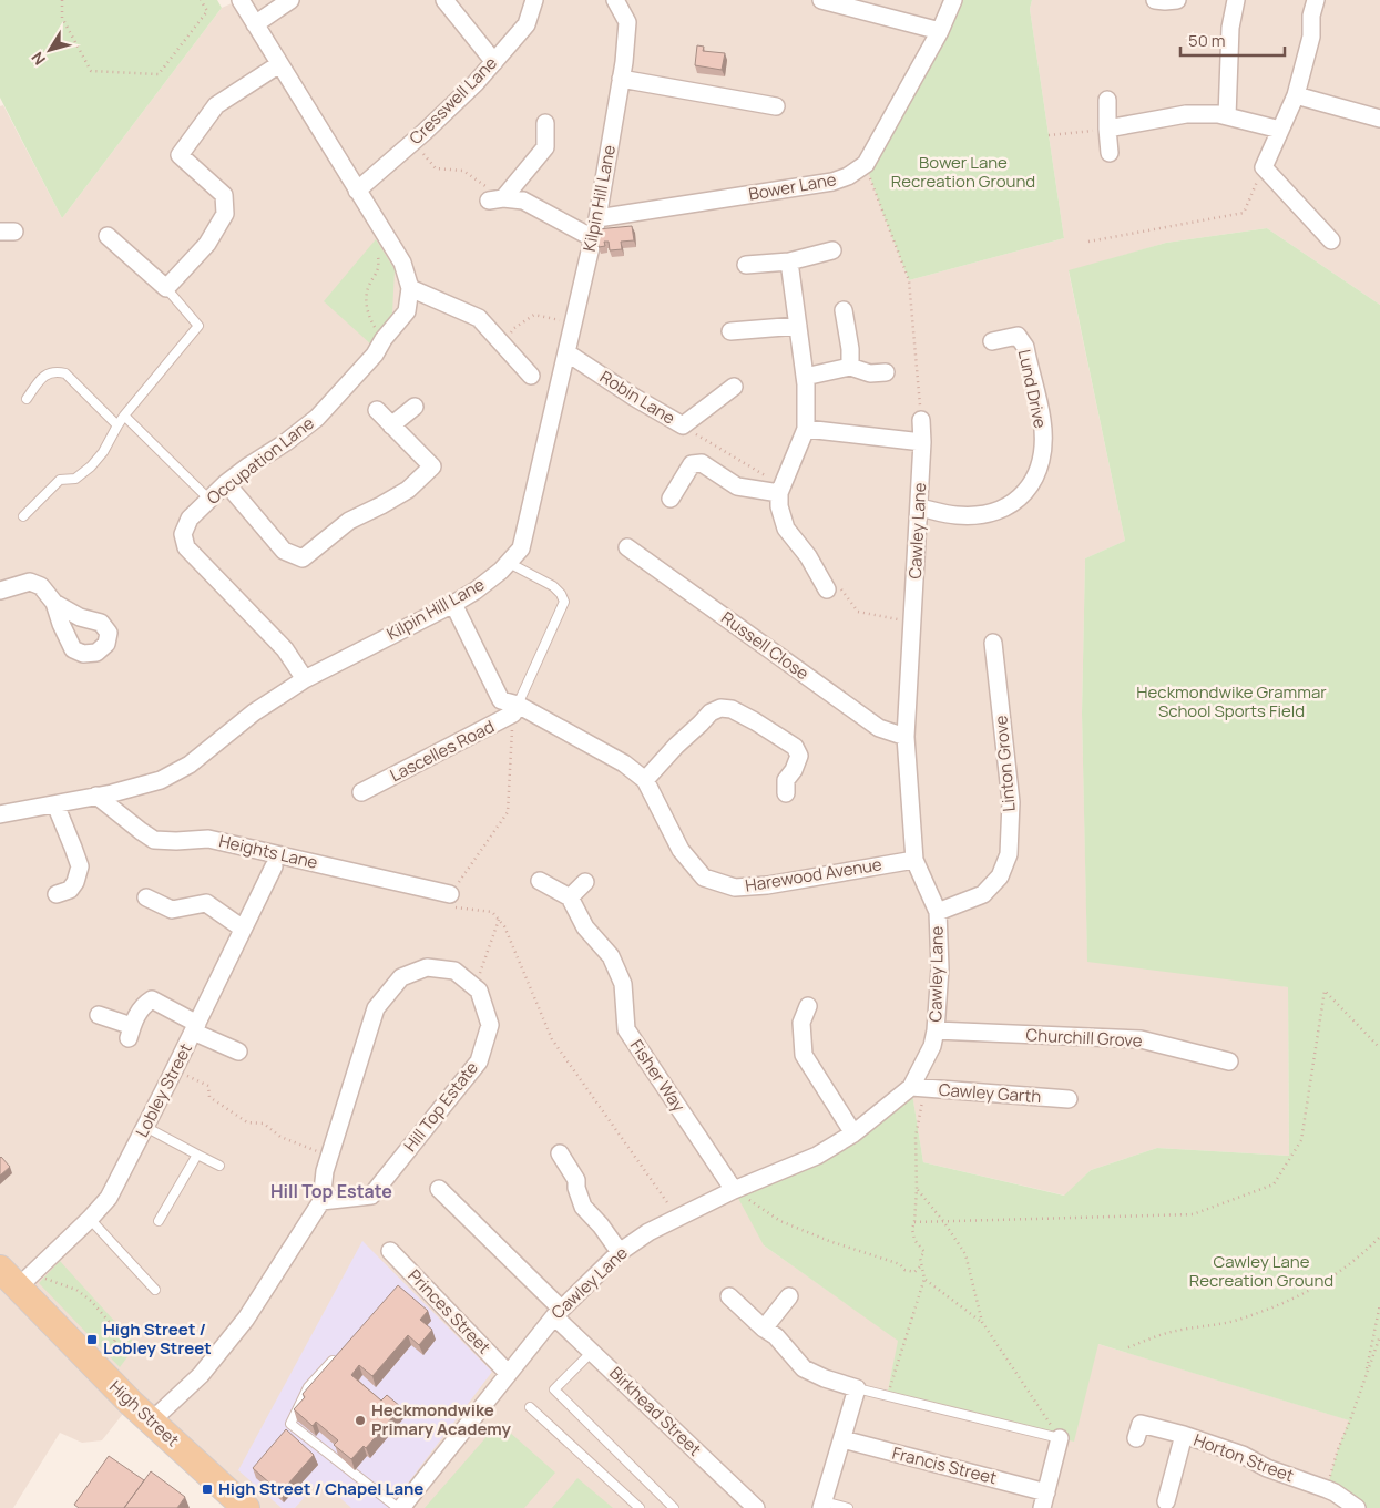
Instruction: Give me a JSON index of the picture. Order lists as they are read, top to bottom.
{
  "streets": {
    "main road": ["High Street"],
    "street": [
      "Cresswell Lane",
      "Bower Lane",
      "Kilpin Hill Lane",
      "Lund Drive",
      "Robin Lane",
      "Occupation Lane",
      "Cawley Lane",
      "Russell Close",
      "Lascelles Road",
      "Linton Grove",
      "Heights Lane",
      "Harewood Avenue",
      "Churchill Grove",
      "Fisher Way",
      "Lobley Street",
      "Cawley Garth",
      "Hill Top Estate",
      "Princes Street",
      "Birkhead Street",
      "Horton Street",
      "Francis Street"
    ]
  },
  "crossings": [
    ["Bower Lane", "Kilpin Hill Lane"],
    ["Kilpin Hill Lane", "Robin Lane"],
    ["Kilpin Hill Lane", "Occupation Lane"],
    ["Kilpin Hill Lane", "Heights Lane"],
    ["Kilpin Hill Lane", "Harewood Avenue"],
    ["Lund Drive", "Cawley Lane"],
    ["Cawley Lane", "Russell Close"],
    ["Cawley Lane", "Linton Grove"],
    ["Cawley Lane", "Harewood Avenue"],
    ["Cawley Lane", "Churchill Grove"],
    ["Cawley Lane", "Fisher Way"],
    ["Cawley Lane", "Cawley Garth"],
    ["Cawley Lane", "Princes Street"],
    ["Cawley Lane", "Birkhead Street"],
    ["Lascelles Road", "Harewood Avenue"],
    ["Lobley Street", "High Street"]
  ],
  "districts": ["Hill Top Estate"],
  "parks": ["Bower Lane Recreation Ground", "Heckmondwike Grammar School Sports Field", "Cawley Lane Recreation Ground"],
  "places": {
    "transit": ["High Street / Lobley Street", "High Street / Chapel Lane"],
    "other": ["Heckmondwike Primary Academy"]
  },
  "scale_bar": "50 m",
  "north": "bottom left"
}
